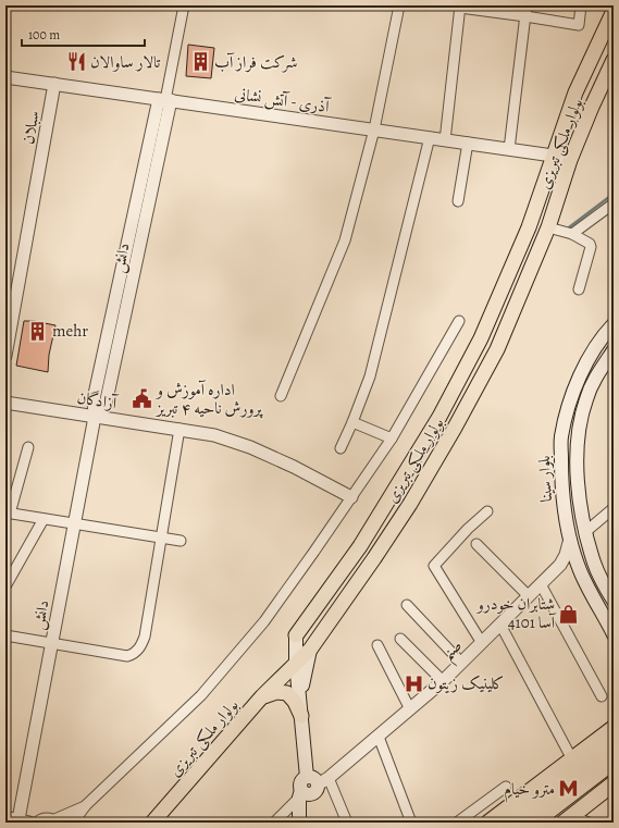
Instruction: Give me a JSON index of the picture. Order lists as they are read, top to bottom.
{
  "streets": {
    "main road": ["بولوار ملکی تبریزی", "بلوار سینا"],
    "street": [
      "آذرى - آتش نشانى",
      "سبلان",
      "دانش",
      "آزادگان",
      "صنم"
    ]
  },
  "crossings": [
    ["آذرى - آتش نشانى", "سبلان"],
    ["آذرى - آتش نشانى", "بولوار ملکی تبریزی"],
    ["آذرى - آتش نشانى", "دانش"],
    ["دانش", "آزادگان"]
  ],
  "places": {
    "restaurant": ["تالار ساوالان"],
    "building": ["شرکت فراز آب", "mehr"],
    "public building": ["اداره آموزش و پرورش ناحیه ۴ تبریز"],
    "shop": ["شتابران خودرو 4101 آسا"],
    "hospital": ["کلینیک زیتون"],
    "metro station": ["مترو خیام"]
  },
  "scale_bar": "100 m"
}
